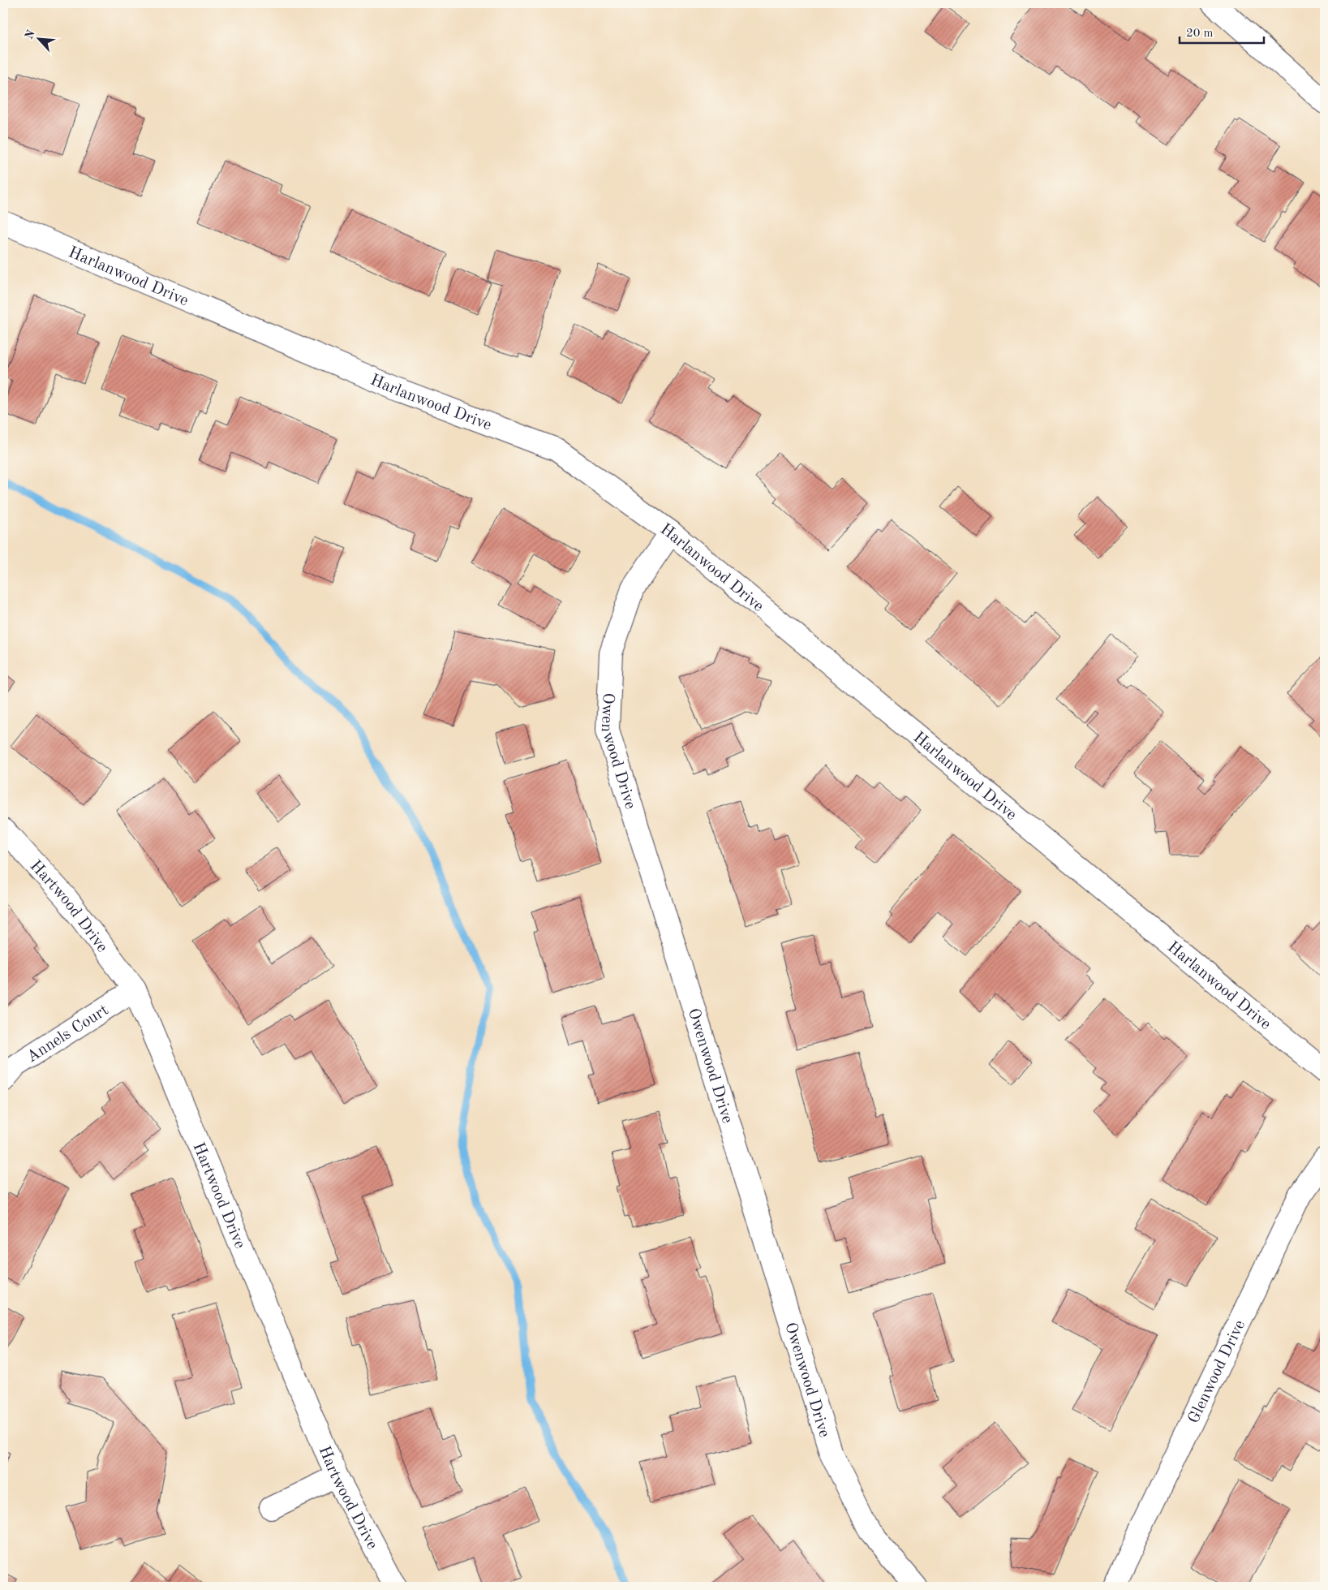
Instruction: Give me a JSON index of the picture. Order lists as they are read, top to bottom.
{
  "streets": {
    "street": [
      "Harlanwood Drive",
      "Owenwood Drive",
      "Hartwood Drive",
      "Annels Court",
      "Glenwood Drive"
    ]
  },
  "crossings": [
    ["Harlanwood Drive", "Owenwood Drive"],
    ["Hartwood Drive", "Annels Court"]
  ],
  "scale_bar": "20 m",
  "north": "top left"
}
